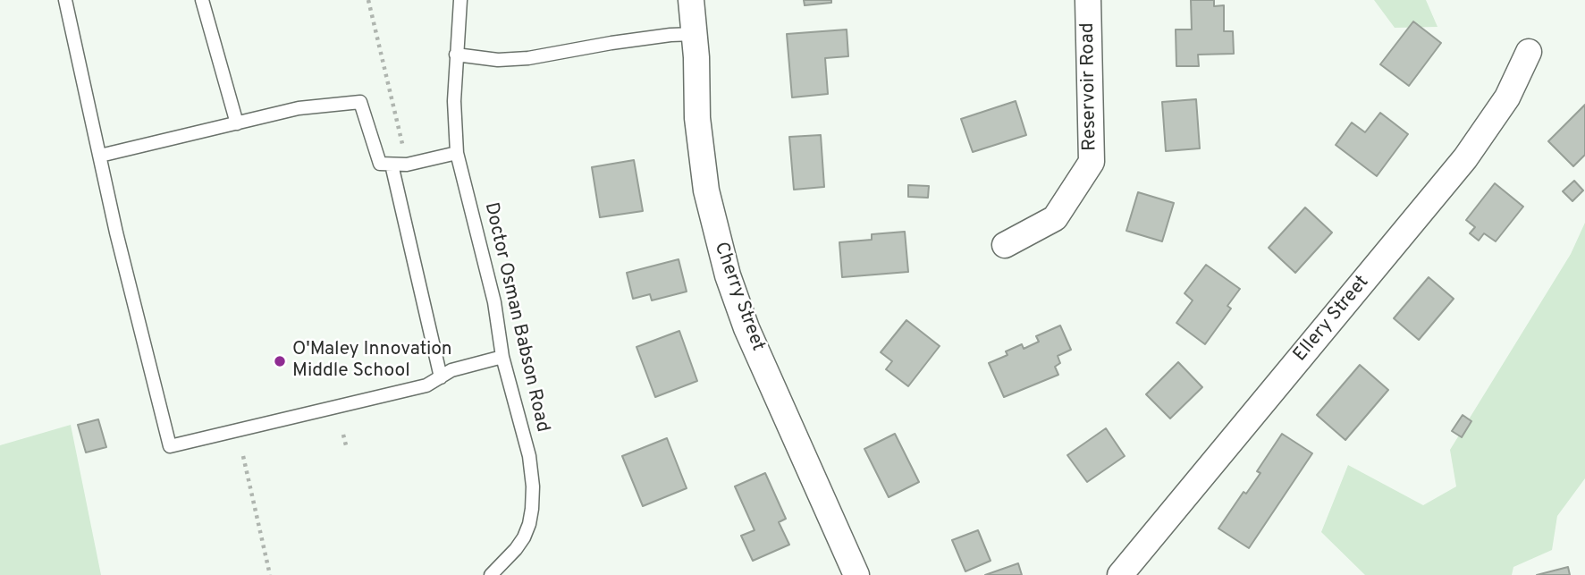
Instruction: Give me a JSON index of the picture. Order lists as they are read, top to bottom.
{
  "streets": {
    "street": ["Reservoir Road", "Cherry Street", "Ellery Street"],
    "lane": ["Doctor Osman Babson Road"]
  },
  "places": ["O'Maley Innovation Middle School"]
}
